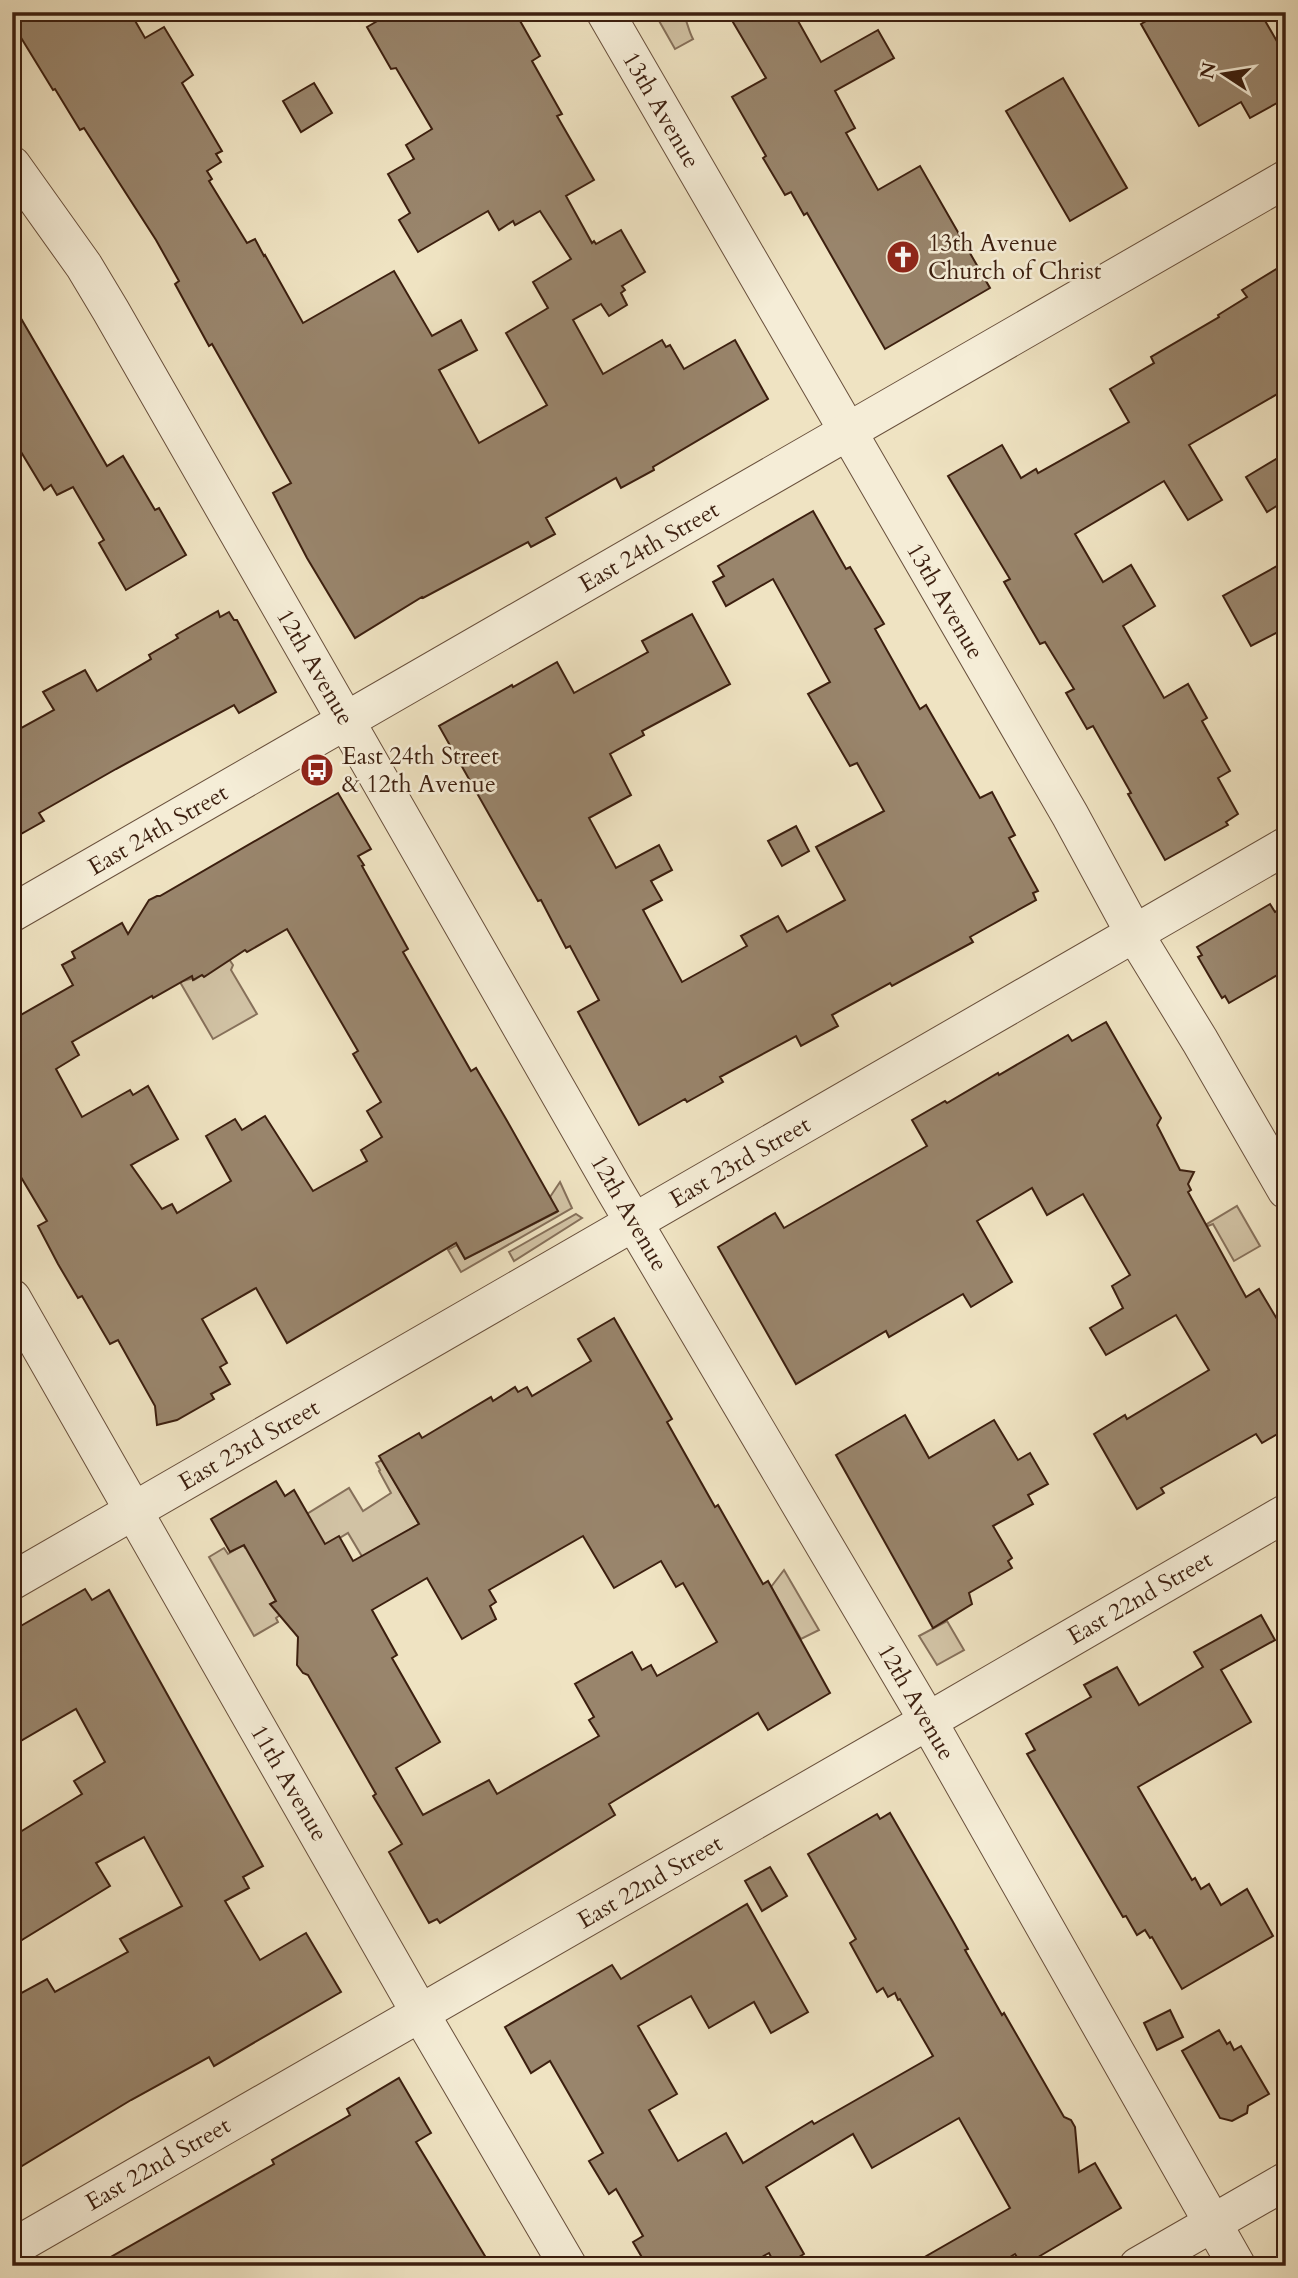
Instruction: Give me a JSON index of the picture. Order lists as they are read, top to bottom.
{
  "streets": {
    "street": [
      "13th Avenue",
      "East 24th Street",
      "12th Avenue",
      "East 23rd Street",
      "East 22nd Street",
      "11th Avenue"
    ]
  },
  "crossings": [
    ["13th Avenue", "East 24th Street"],
    ["13th Avenue", "East 23rd Street"],
    ["East 24th Street", "12th Avenue"],
    ["12th Avenue", "East 23rd Street"],
    ["12th Avenue", "East 22nd Street"],
    ["East 23rd Street", "11th Avenue"],
    ["East 22nd Street", "11th Avenue"]
  ],
  "places": {
    "church": ["13th Avenue Church of Christ"],
    "bus stop": ["East 24th Street & 12th Avenue"]
  },
  "north": "left"
}
